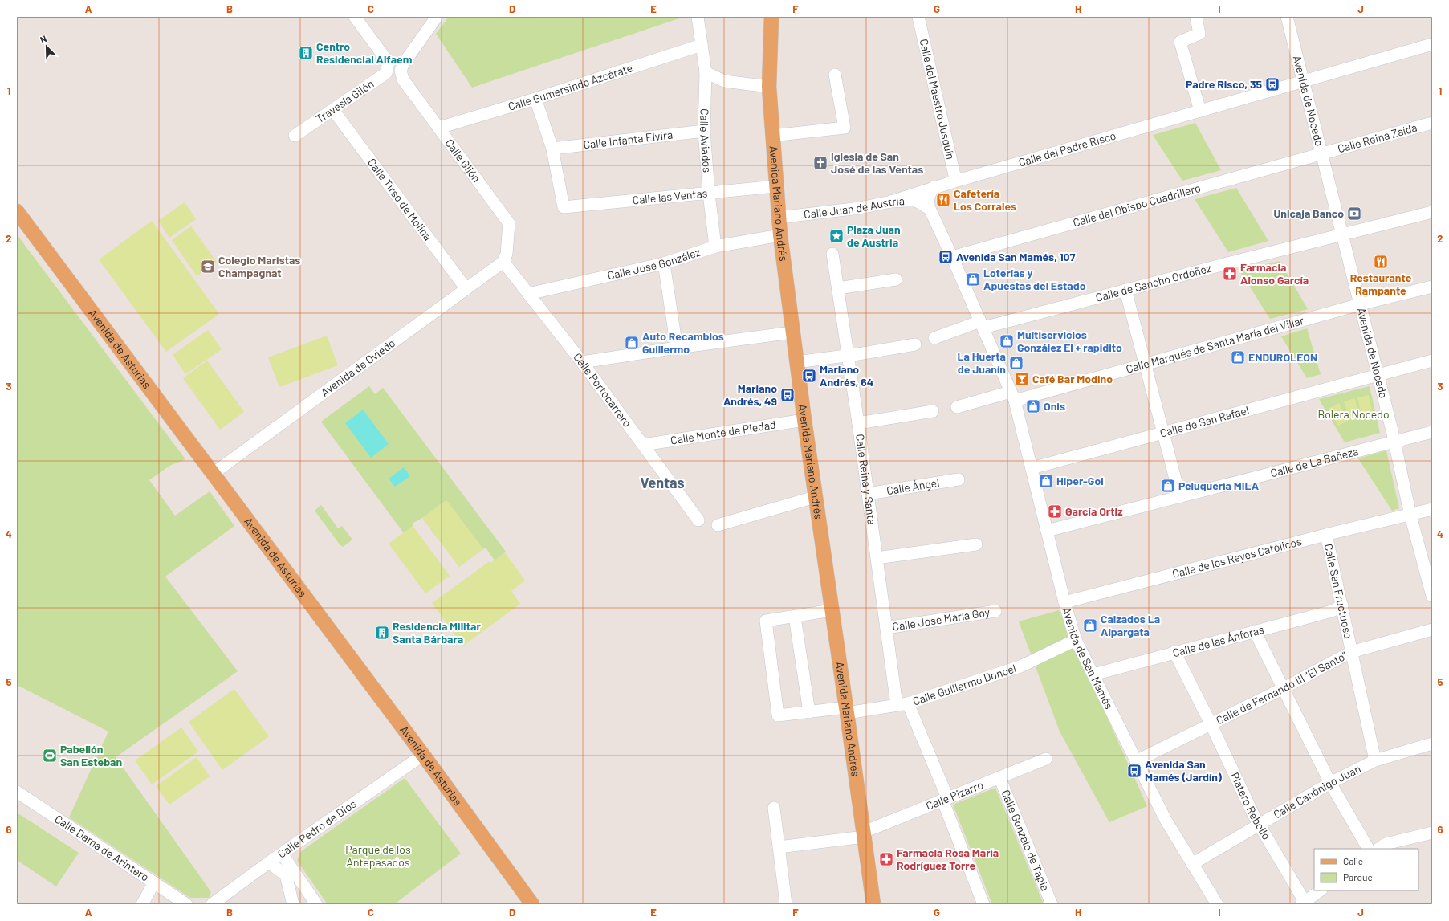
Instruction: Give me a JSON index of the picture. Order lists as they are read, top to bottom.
{
  "streets": {
    "main road": ["Avenida Mariano Andrés", "Avenida de Asturias"],
    "street": [
      "Calle Gumersindo Azcárate",
      "Calle del Maestro Jusquín",
      "Avenida de Nocedo",
      "Travesía Gijón",
      "Calle Reina Zaída",
      "Calle Infanta Elvira",
      "Calle Aviados",
      "Calle del Padre Risco",
      "Calle Gijón",
      "Calle las Ventas",
      "Calle Tirso de Molina",
      "Calle del Obispo Cuadrillero",
      "Calle Juan de Austria",
      "Calle José González",
      "Calle de Sancho Ordóñez",
      "Calle Marqués de Santa María del Villar",
      "Avenida de Oviedo",
      "Calle Portocarrero",
      "Calle de San Rafael",
      "Calle Monte de Piedad",
      "Calle de La Bañeza",
      "Calle Reina y Santa",
      "Calle Ángel",
      "Calle de los Reyes Católicos",
      "Calle San Fructuoso",
      "Calle Jose María Goy",
      "Calle de las Ánforas",
      "Avenida de San Mamés",
      "Calle Guillermo Doncel",
      "Calle de Fernando III \"El Santo\"",
      "Calle Canónigo Juan",
      "Calle Pizarro",
      "Platero Rebollo",
      "Calle Pedro de Dios",
      "Calle Gonzalo de Tapia",
      "Calle Dama de Arintero"
    ]
  },
  "crossings": [
    ["Calle Gumersindo Azcárate", "Calle Aviados"],
    ["Calle Gumersindo Azcárate", "Calle Gijón"],
    ["Calle del Maestro Jusquín", "Calle del Padre Risco"],
    ["Avenida de Nocedo", "Calle Reina Zaída"],
    ["Avenida de Nocedo", "Calle del Padre Risco"],
    ["Avenida de Nocedo", "Calle del Obispo Cuadrillero"],
    ["Avenida de Nocedo", "Calle de Sancho Ordóñez"],
    ["Avenida de Nocedo", "Calle Marqués de Santa María del Villar"],
    ["Avenida de Nocedo", "Calle de San Rafael"],
    ["Avenida de Nocedo", "Calle de La Bañeza"],
    ["Avenida de Nocedo", "Calle de los Reyes Católicos"],
    ["Travesía Gijón", "Calle Tirso de Molina"],
    ["Calle Reina Zaída", "Calle del Obispo Cuadrillero"],
    ["Calle Infanta Elvira", "Calle Aviados"],
    ["Calle Infanta Elvira", "Calle las Ventas"],
    ["Calle Aviados", "Calle las Ventas"],
    ["Calle Aviados", "Calle José González"],
    ["Calle del Padre Risco", "Calle Juan de Austria"],
    ["Calle Gijón", "Avenida de Oviedo"],
    ["Calle Gijón", "Calle Portocarrero"],
    ["Calle las Ventas", "Avenida Mariano Andrés"],
    ["Calle Tirso de Molina", "Avenida de Oviedo"],
    ["Avenida Mariano Andrés", "Calle Juan de Austria"],
    ["Avenida Mariano Andrés", "Calle José González"],
    ["Avenida Mariano Andrés", "Calle Monte de Piedad"],
    ["Avenida Mariano Andrés", "Calle Guillermo Doncel"],
    ["Avenida Mariano Andrés", "Calle Pizarro"],
    ["Calle del Obispo Cuadrillero", "Avenida de San Mamés"],
    ["Calle Juan de Austria", "Avenida de San Mamés"],
    ["Calle José González", "Calle Portocarrero"],
    ["Calle de Sancho Ordóñez", "Avenida de San Mamés"],
    ["Calle Marqués de Santa María del Villar", "Avenida de San Mamés"],
    ["Avenida de Asturias", "Avenida de Oviedo"],
    ["Avenida de Asturias", "Calle Pedro de Dios"],
    ["Avenida de Oviedo", "Calle Portocarrero"],
    ["Calle Portocarrero", "Calle Monte de Piedad"],
    ["Calle de San Rafael", "Avenida de San Mamés"],
    ["Calle de La Bañeza", "Avenida de San Mamés"],
    ["Calle Reina y Santa", "Calle Ángel"],
    ["Calle Reina y Santa", "Calle Jose María Goy"],
    ["Calle Reina y Santa", "Calle Guillermo Doncel"],
    ["Calle Reina y Santa", "Calle Pizarro"],
    ["Calle de los Reyes Católicos", "Calle San Fructuoso"],
    ["Calle de los Reyes Católicos", "Avenida de San Mamés"],
    ["Calle San Fructuoso", "Calle de las Ánforas"],
    ["Calle San Fructuoso", "Calle de Fernando III \"El Santo\""],
    ["Calle San Fructuoso", "Calle Canónigo Juan"],
    ["Calle de las Ánforas", "Avenida de San Mamés"],
    ["Calle de las Ánforas", "Platero Rebollo"],
    ["Avenida de San Mamés", "Calle Guillermo Doncel"],
    ["Avenida de San Mamés", "Calle de Fernando III \"El Santo\""],
    ["Avenida de San Mamés", "Calle Canónigo Juan"],
    ["Calle de Fernando III \"El Santo\"", "Platero Rebollo"],
    ["Calle Canónigo Juan", "Platero Rebollo"],
    ["Calle Pizarro", "Calle Gonzalo de Tapia"]
  ],
  "districts": ["Ventas"],
  "parks": ["Bolera Nocedo", "Parque de los Antepasados"],
  "places": {
    "building": ["Centro Residencial Alfaem", "Residencia Militar Santa Bárbara"],
    "bus stop": [
      "Padre Risco, 35",
      "Avenida San Mamés, 107",
      "Mariano Andrés, 64",
      "Mariano Andrés, 49",
      "Avenida San Mamés (Jardín)"
    ],
    "church": ["Iglesia de San José de las Ventas"],
    "restaurant": ["Cafetería Los Corrales", "Restaurante Rampante"],
    "bank": ["Unicaja Banco"],
    "place": ["Plaza Juan de Austria"],
    "school or university": ["Colegio Maristas Champagnat"],
    "pharmacy": ["Farmacia Alonso García", "García Ortiz", "Farmacia Rosa María Rodríguez Torre"],
    "shop": [
      "Loterías y Apuestas del Estado",
      "Multiservicios González El + rapidito",
      "Auto Recambios Guillermo",
      "ENDUROLEON",
      "La Huerta de Juanín",
      "Onis",
      "Hiper-Gol",
      "Peluquería MILA",
      "Calzados La Alpargata"
    ],
    "bar": ["Café Bar Modino"],
    "sports": ["Pabellón San Esteban"]
  },
  "legend": ["Calle", "Parque"],
  "north": "top left",
  "grid": {
    "columns": [
      "A",
      "B",
      "C",
      "D",
      "E",
      "F",
      "G",
      "H",
      "I",
      "J"
    ],
    "rows": [
      "1",
      "2",
      "3",
      "4",
      "5",
      "6"
    ]
  }
}
